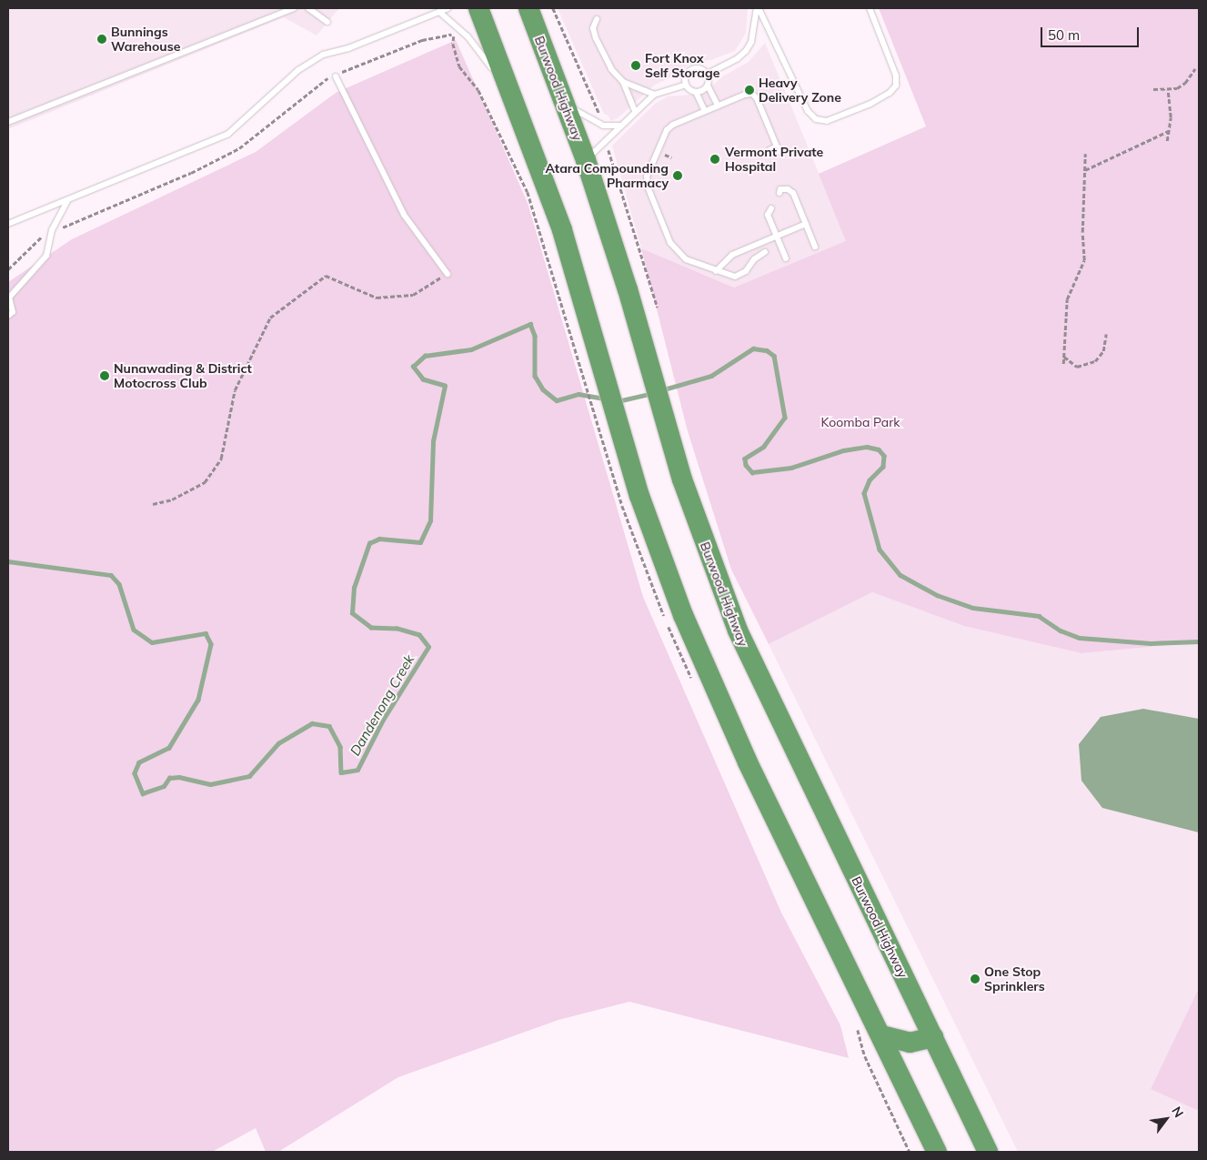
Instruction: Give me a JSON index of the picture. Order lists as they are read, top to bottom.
{
  "streets": {
    "highway": ["Burwood Highway"]
  },
  "water": ["Dandenong Creek"],
  "parks": ["Koomba Park"],
  "places": [
    "Bunnings Warehouse",
    "Fort Knox Self Storage",
    "Heavy Delivery Zone",
    "Vermont Private Hospital",
    "Atara Compounding Pharmacy",
    "Nunawading & District Motocross Club",
    "One Stop Sprinklers"
  ],
  "scale_bar": "50 m",
  "north": "top right"
}
